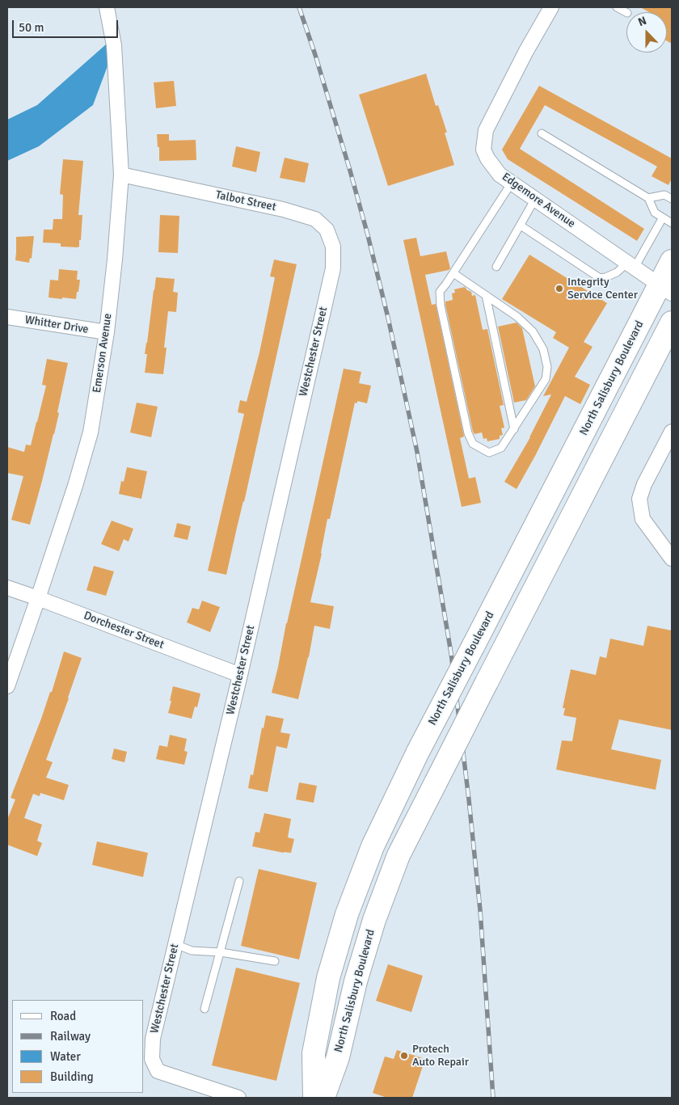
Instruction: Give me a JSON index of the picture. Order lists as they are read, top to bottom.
{
  "streets": {
    "main road": ["North Salisbury Boulevard"],
    "street": [
      "Edgemore Avenue",
      "Talbot Street",
      "Whitter Drive",
      "Westchester Street",
      "Emerson Avenue",
      "Dorchester Street"
    ]
  },
  "crossings": [
    ["Edgemore Avenue", "North Salisbury Boulevard"],
    ["Talbot Street", "Westchester Street"],
    ["Talbot Street", "Emerson Avenue"],
    ["Whitter Drive", "Emerson Avenue"],
    ["Westchester Street", "Dorchester Street"],
    ["Emerson Avenue", "Dorchester Street"]
  ],
  "places": ["Integrity Service Center", "Protech Auto Repair"],
  "legend": [
    "Road",
    "Railway",
    "Water",
    "Building"
  ],
  "scale_bar": "50 m",
  "north": "top"
}
